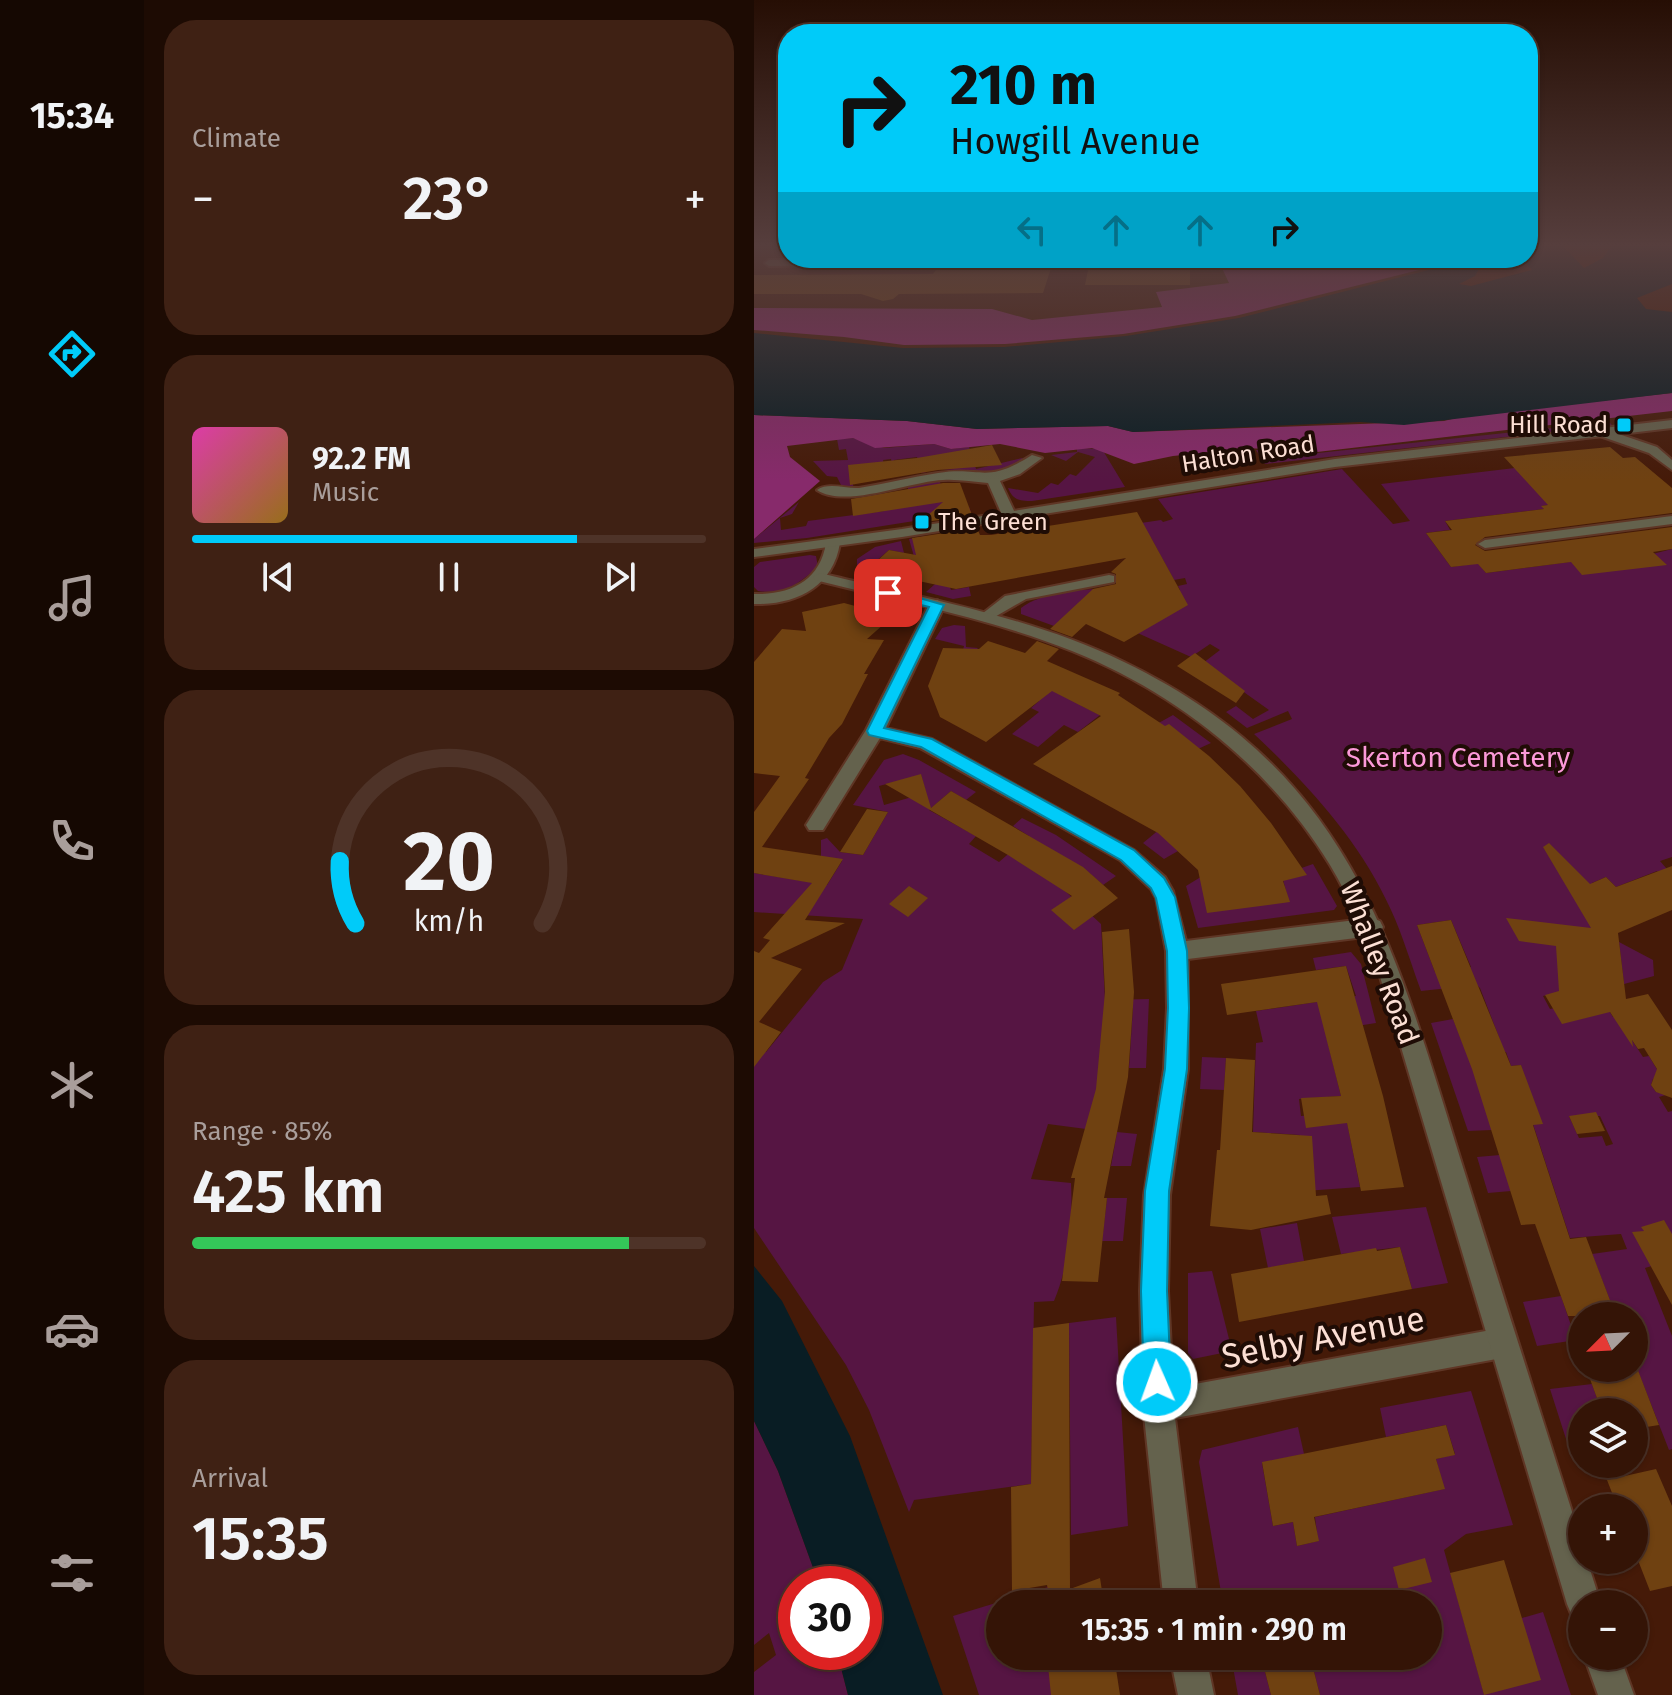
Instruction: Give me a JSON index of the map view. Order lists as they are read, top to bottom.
{
  "streets": {
    "street": ["Halton Road", "Whalley Road", "Selby Avenue"]
  },
  "crossings": [
    ["Whalley Road", "Selby Avenue"]
  ],
  "parks": ["Skerton Cemetery"],
  "places": {
    "transit": ["Hill Road", "The Green"]
  },
  "north": "bottom left",
  "page": {
    "tabs": "15:34",
    "tile": [
      "Climate",
      ["Range · 85%", "425 km"],
      ["Arrival", "15:35"]
    ],
    "turn": ["210 m", "Howgill Avenue"],
    "heat": ["−", "23°", "+"],
    "song": ["92.2 FM", "Music"],
    "map_buttons": ["+", "−"],
    "limit": "30",
    "trip": "15:35 · 1 min · 290 m",
    "gauge": ["20", "km/h"]
  }
}
